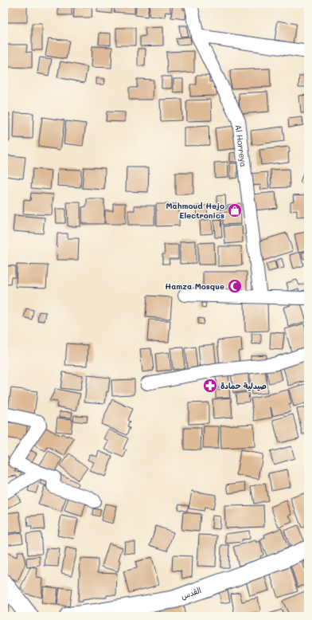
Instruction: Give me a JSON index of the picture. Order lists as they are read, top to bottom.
{
  "streets": {
    "main road": ["القدس"],
    "street": ["Al Horreya"]
  },
  "places": {
    "shop": ["Mahmoud Hejo Electronics"],
    "mosque": ["Hamza Mosque"],
    "pharmacy": ["صيدلية حمادة"]
  }
}
